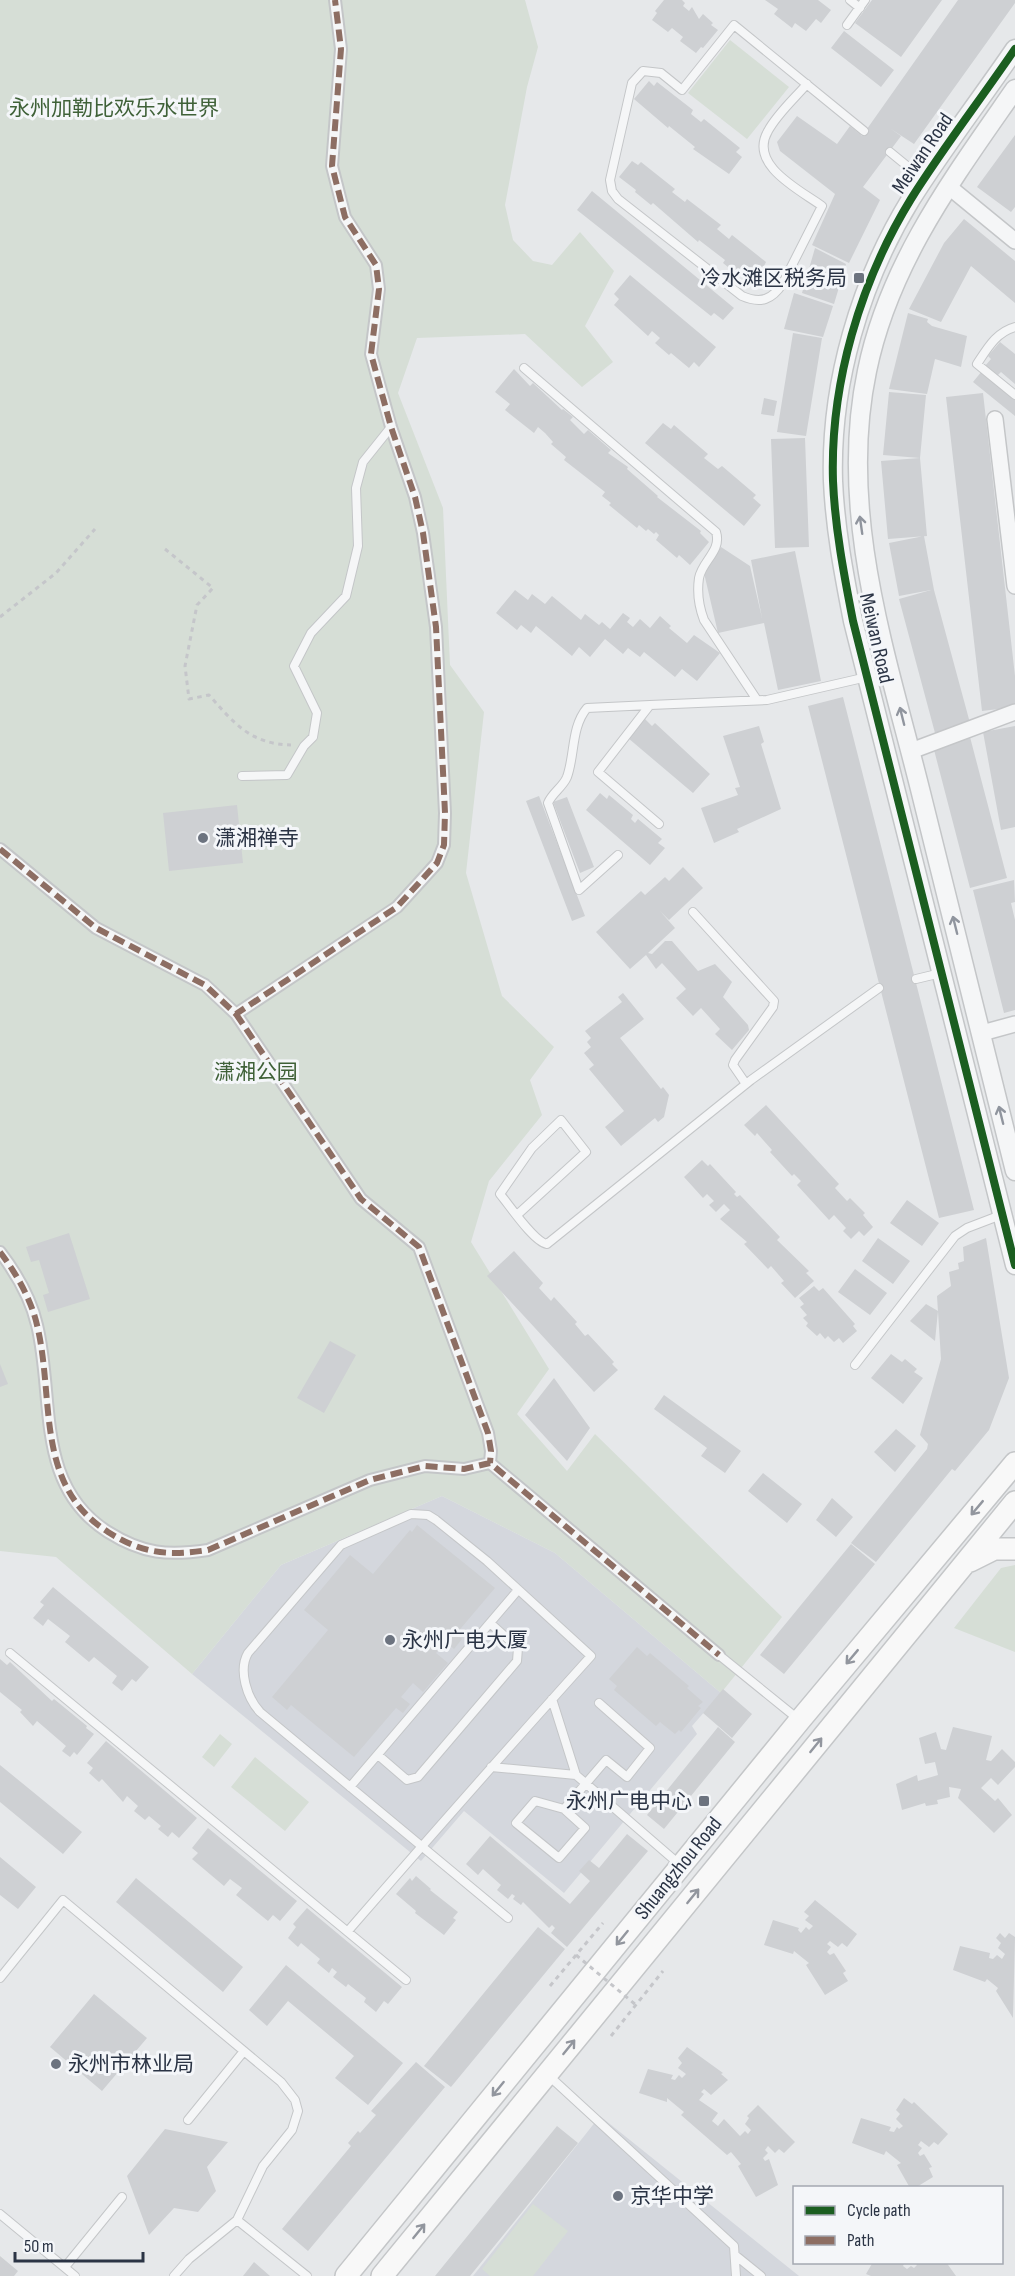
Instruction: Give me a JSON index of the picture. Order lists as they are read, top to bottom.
{
  "streets": {
    "main road": ["Shuangzhou Road"],
    "street": ["Meiwan Road"]
  },
  "parks": ["永州加勒比欢乐水世界", "潇湘公园"],
  "places": {
    "transit": ["冷水滩区税务局", "永州广电中心"],
    "other": [
      "潇湘禅寺",
      "永州广电大厦",
      "永州市林业局",
      "京华中学"
    ]
  },
  "legend": ["Cycle path", "Path"],
  "scale_bar": "50 m"
}
